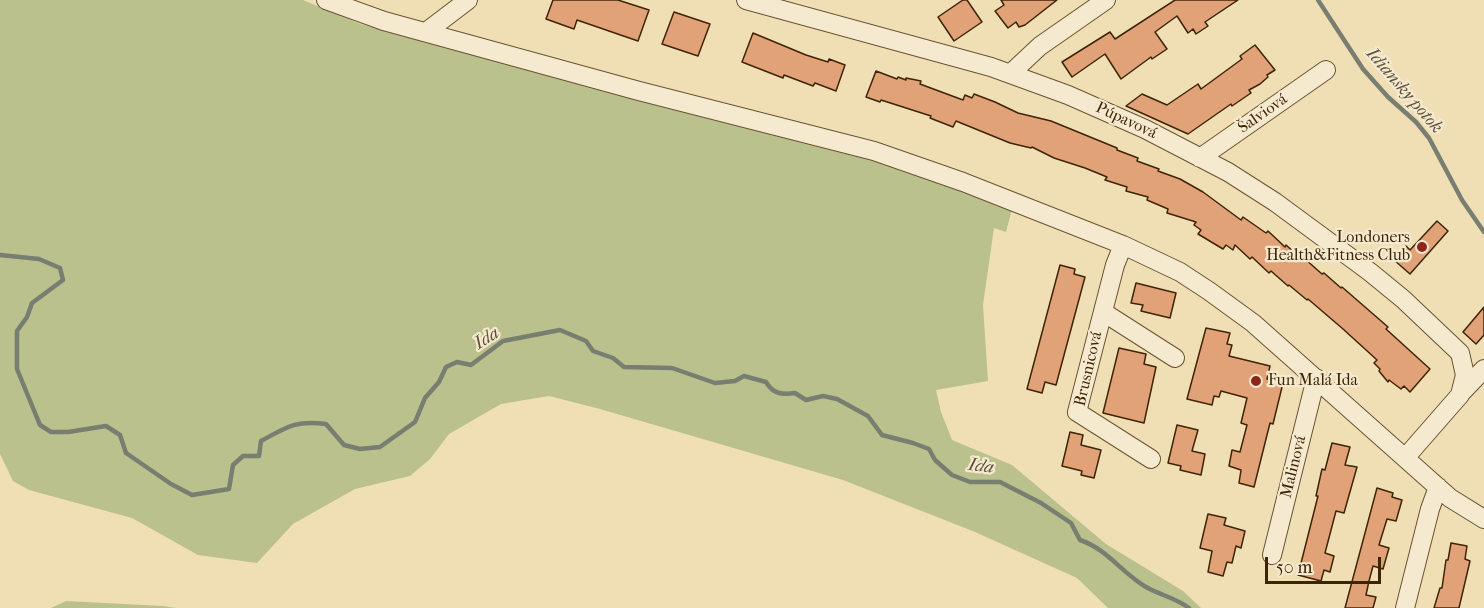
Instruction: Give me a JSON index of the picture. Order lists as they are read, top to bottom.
{
  "streets": {
    "street": [
      "Šalviová",
      "Púpavová",
      "Brusnicová",
      "Malinová"
    ]
  },
  "crossings": [
    ["Šalviová", "Púpavová"]
  ],
  "water": ["Idiansky potok", "Ida"],
  "places": ["Londoners Health&Fitness Club", "Fun Malá Ida"],
  "scale_bar": "50 m"
}
